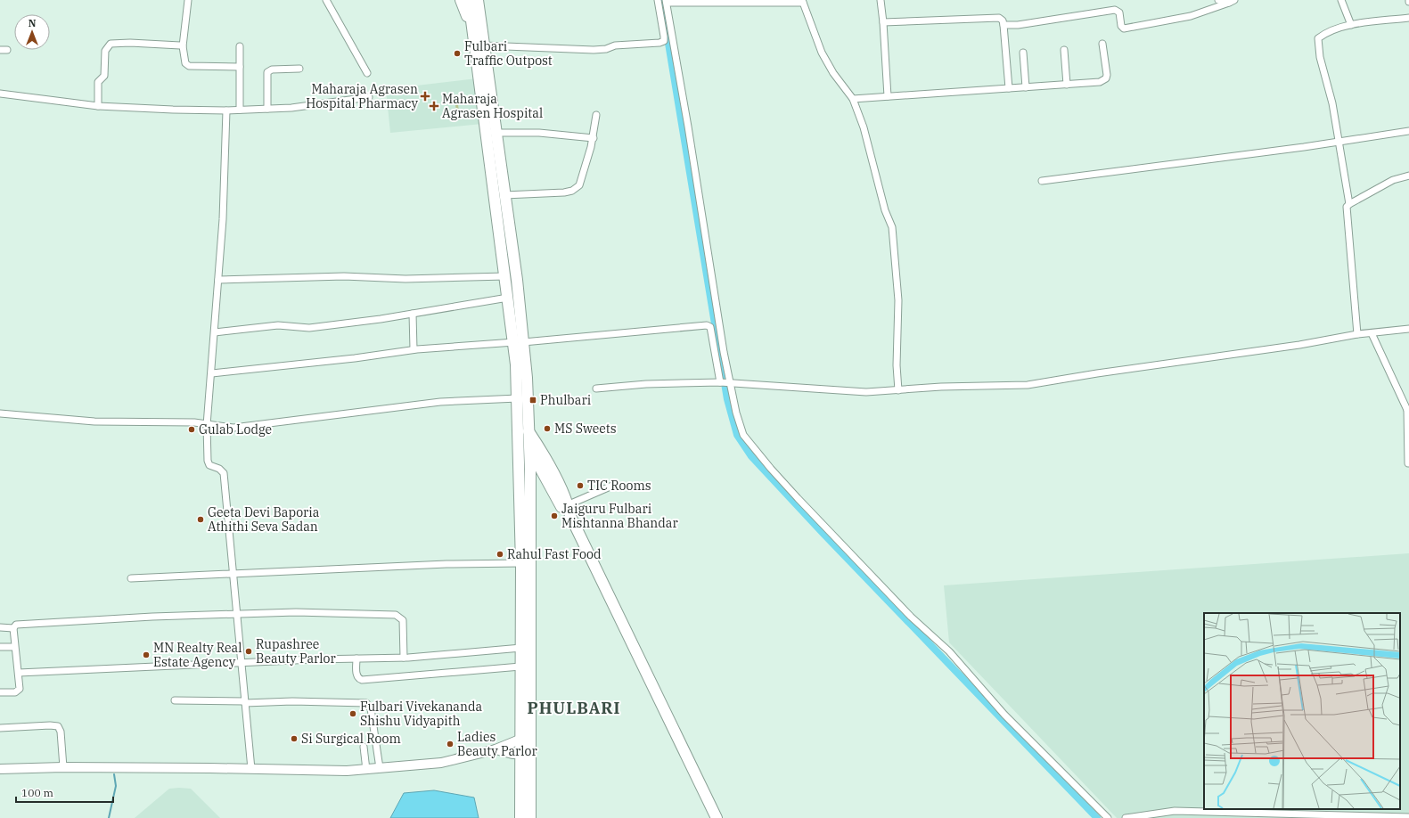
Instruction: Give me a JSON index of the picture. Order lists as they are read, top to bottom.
{
  "districts": ["PHULBARI"],
  "places": {
    "other": [
      "Fulbari Traffic Outpost",
      "MS Sweets",
      "Gulab Lodge",
      "TIC Rooms",
      "Jaiguru Fulbari Mishtanna Bhandar",
      "Geeta Devi Baporia Athithi Seva Sadan",
      "Rahul Fast Food",
      "Rupashree Beauty Parlor",
      "MN Realty Real Estate Agency",
      "Fulbari Vivekananda Shishu Vidyapith",
      "Si Surgical Room",
      "Ladies Beauty Parlor"
    ],
    "health": ["Maharaja Agrasen Hospital Pharmacy", "Maharaja Agrasen Hospital"],
    "transit": ["Phulbari"]
  },
  "scale_bar": "100 m",
  "north": "top"
}
